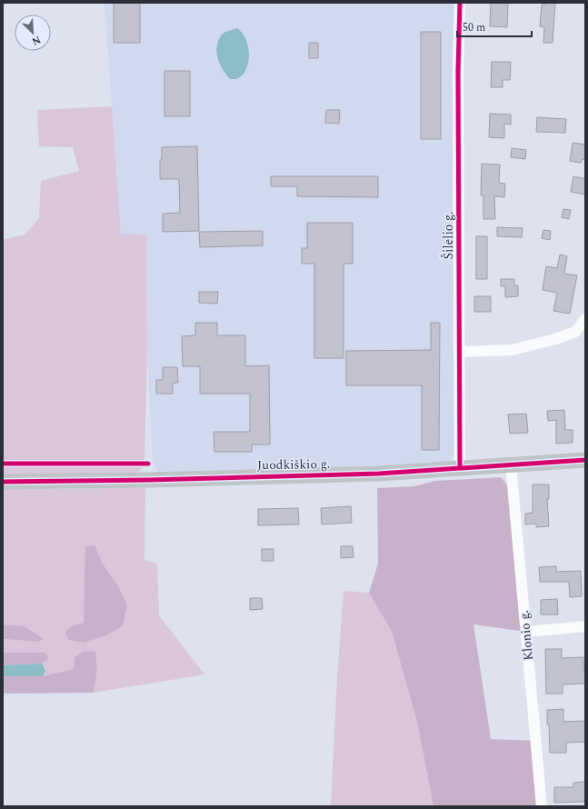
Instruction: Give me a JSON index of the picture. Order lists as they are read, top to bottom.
{
  "streets": {
    "street": ["Šilelio g.", "Juodkiškio g.", "Klonio g."]
  },
  "crossings": [
    ["Šilelio g.", "Juodkiškio g."],
    ["Juodkiškio g.", "Klonio g."]
  ],
  "scale_bar": "50 m",
  "north": "bottom right"
}
